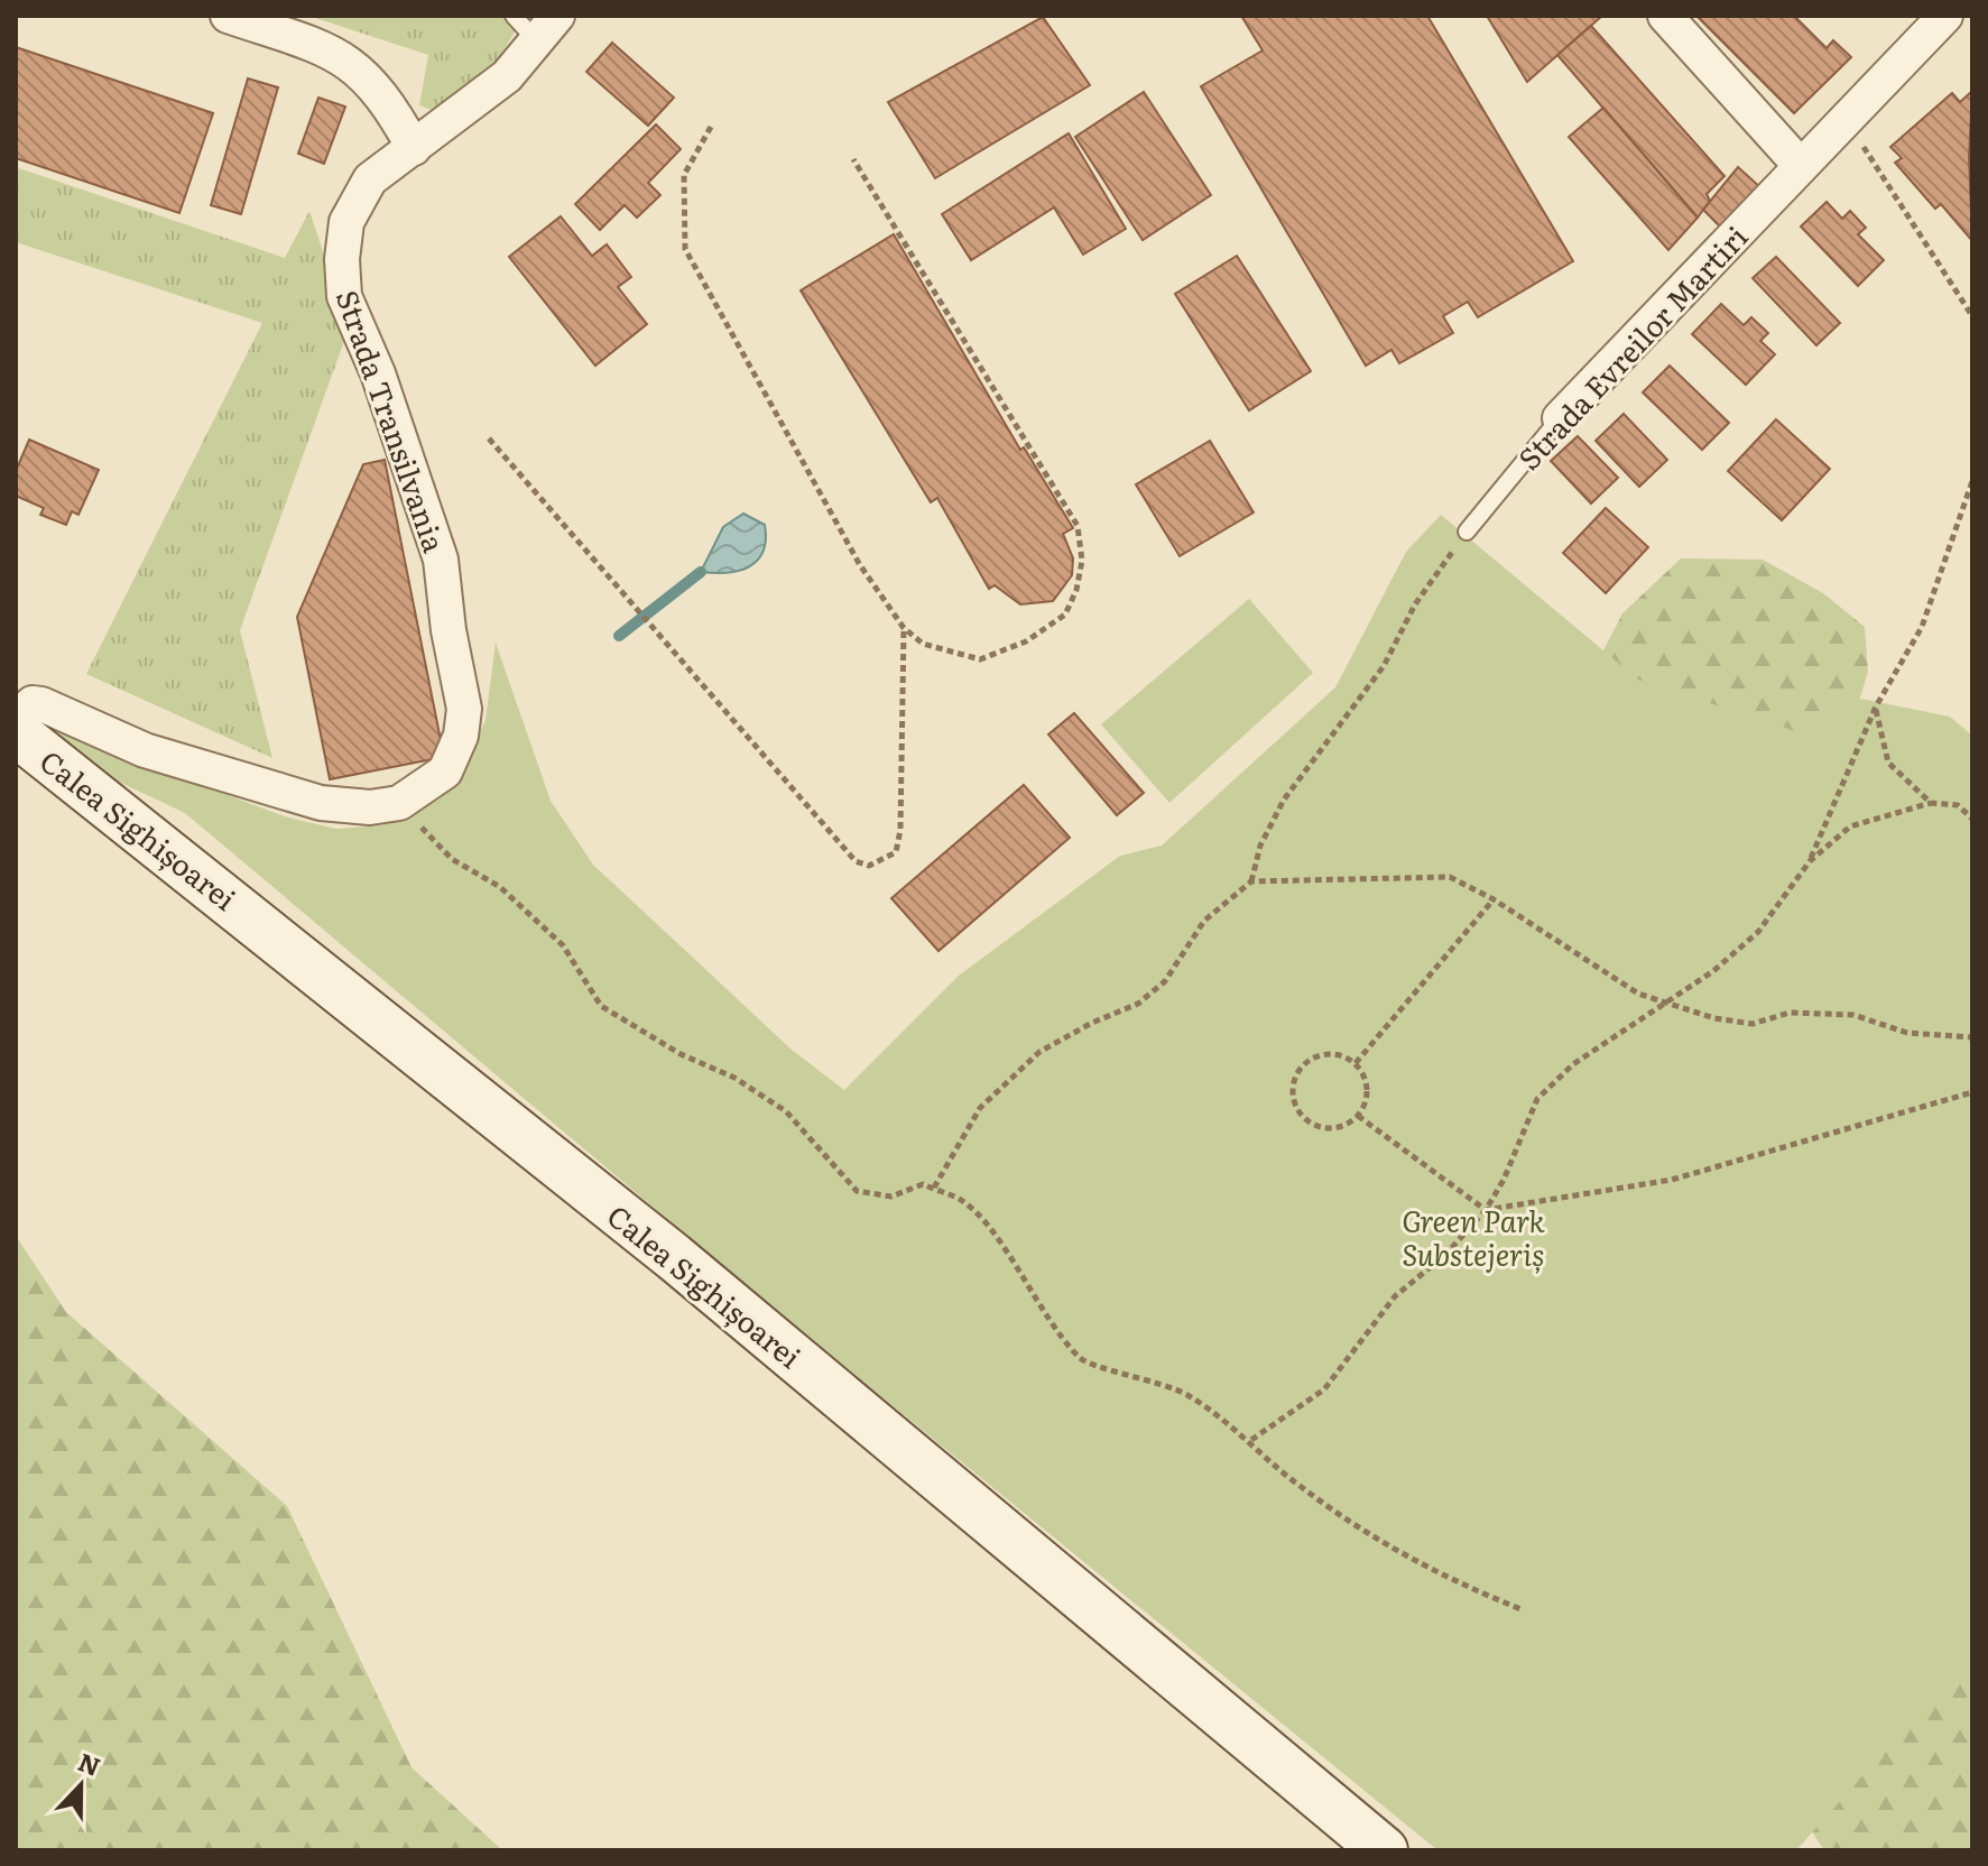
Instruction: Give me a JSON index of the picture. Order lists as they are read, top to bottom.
{
  "streets": {
    "main road": ["Calea Sighișoarei"],
    "street": ["Strada Evreilor Martiri", "Strada Transilvania"]
  },
  "parks": ["Green Park Substejeriș"],
  "north": "top"
}
